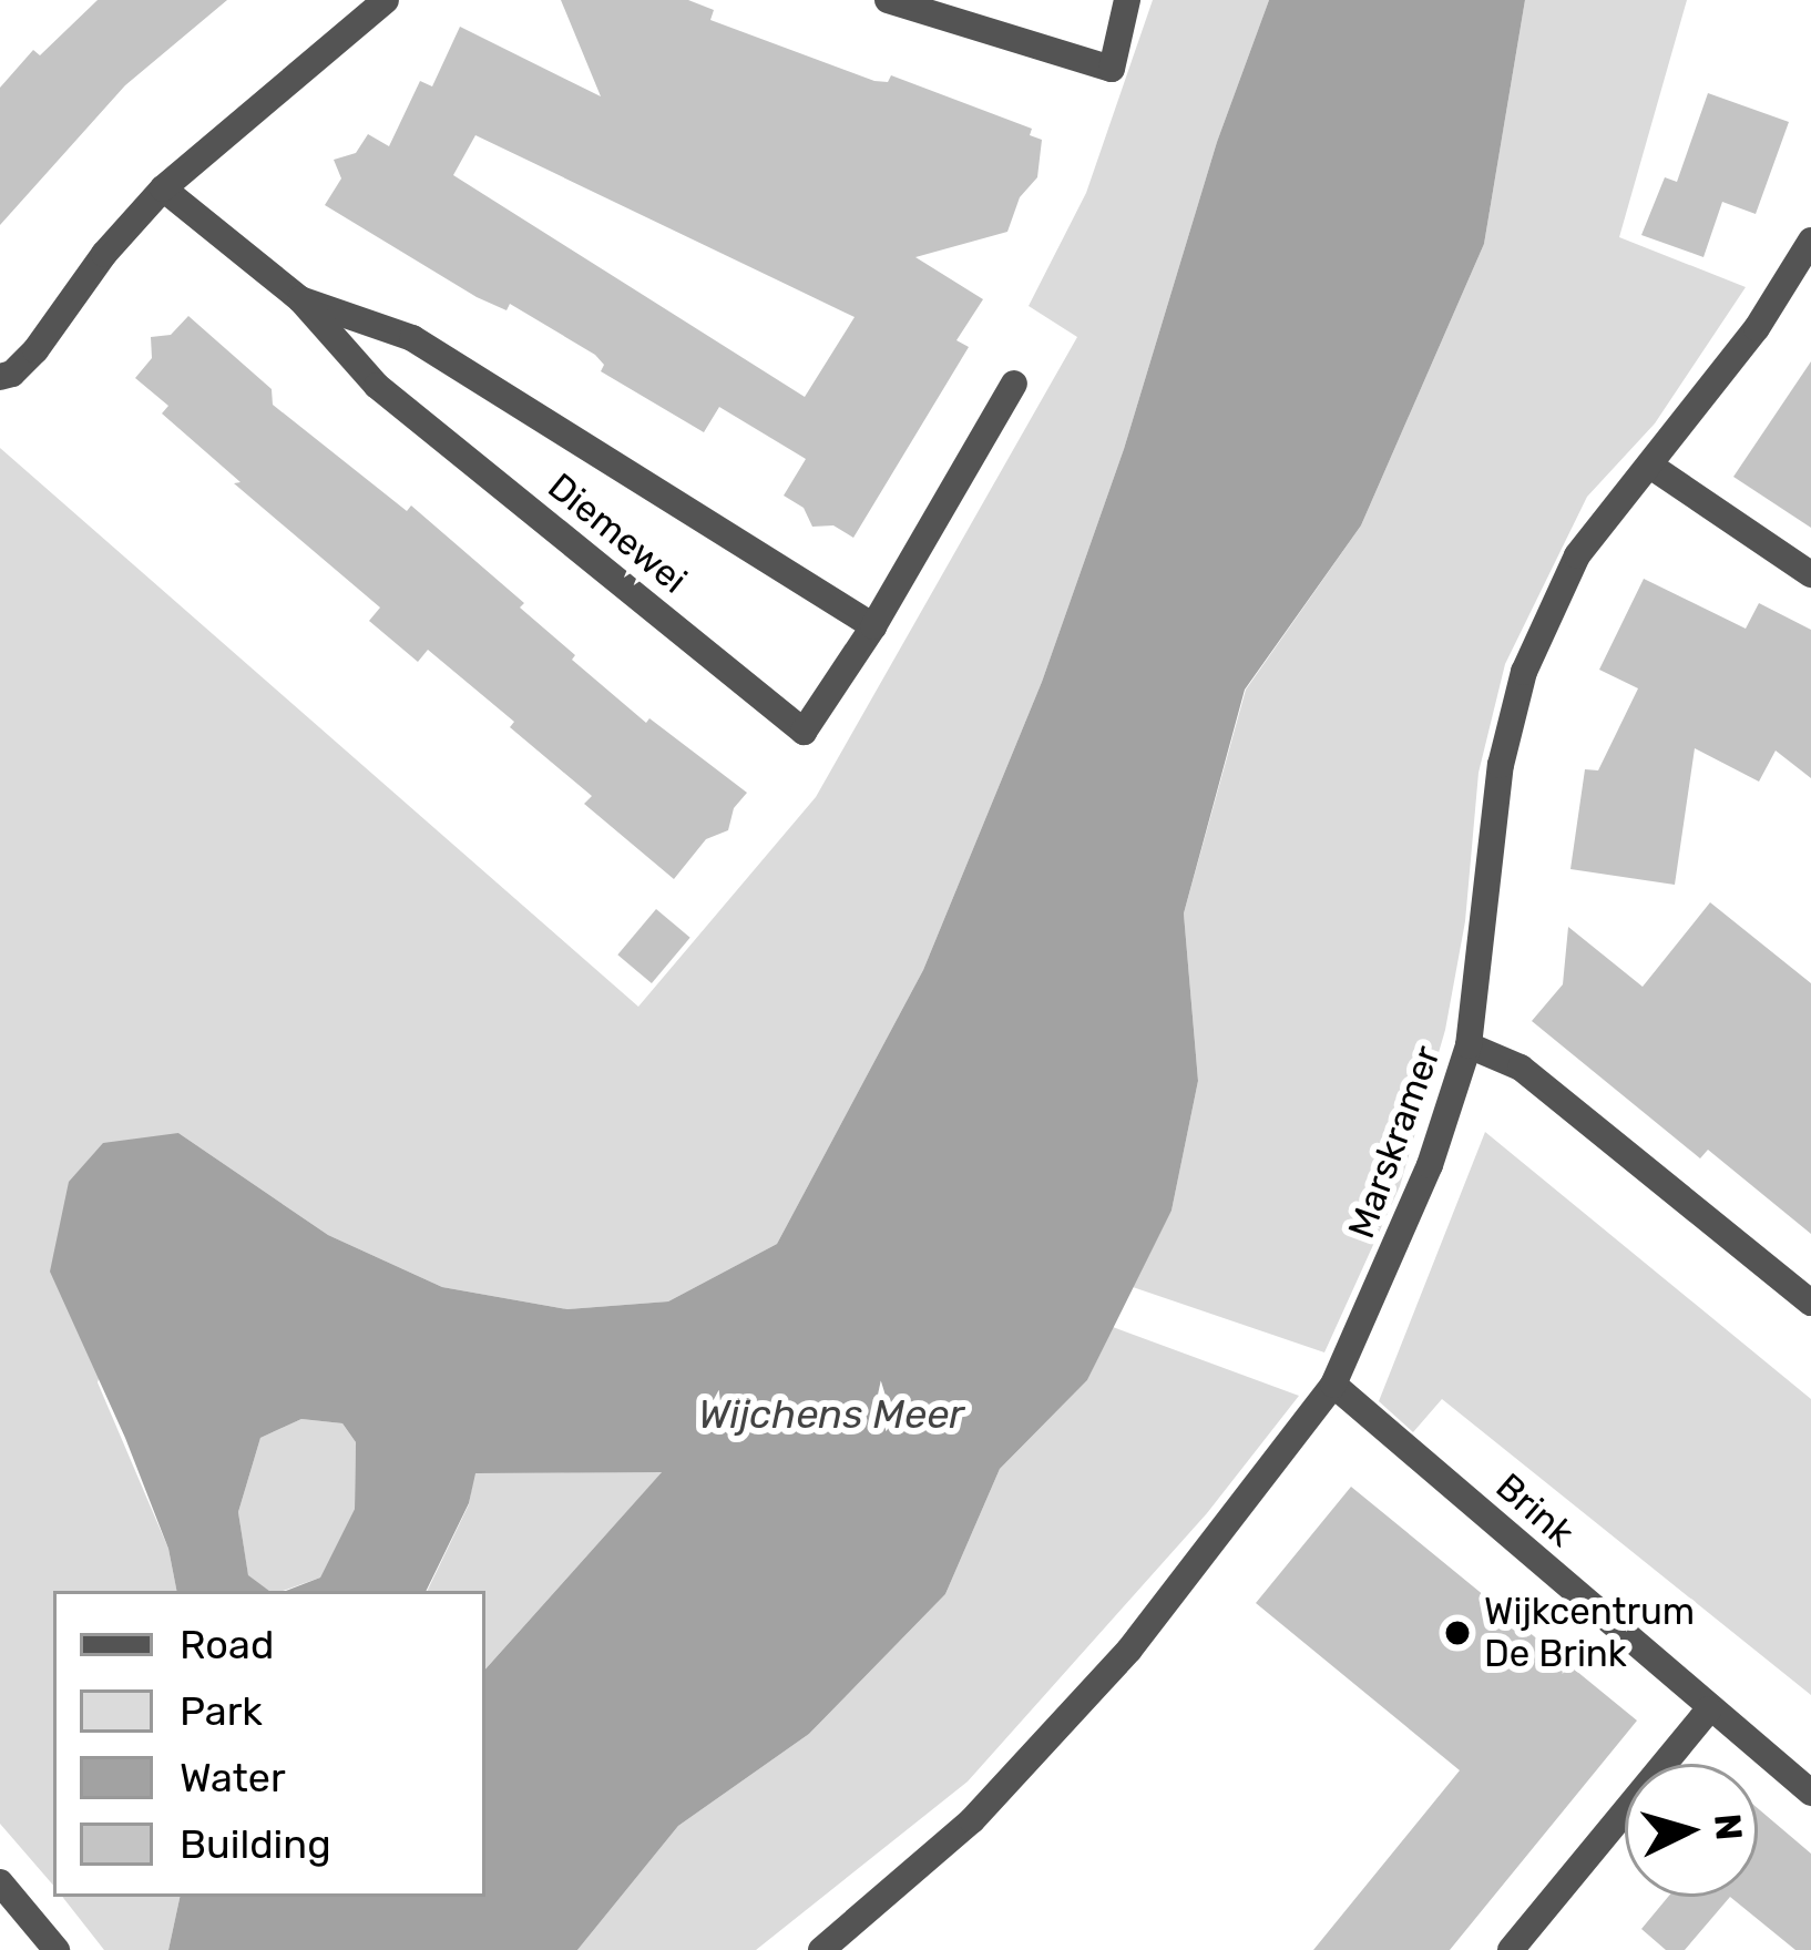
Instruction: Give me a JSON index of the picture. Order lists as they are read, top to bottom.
{
  "streets": {
    "street": ["Diemewei", "Marskramer", "Brink"]
  },
  "crossings": [
    ["Marskramer", "Brink"]
  ],
  "water": ["Wijchens Meer"],
  "places": ["Wijkcentrum De Brink"],
  "legend": [
    "Road",
    "Park",
    "Water",
    "Building"
  ],
  "north": "right"
}
